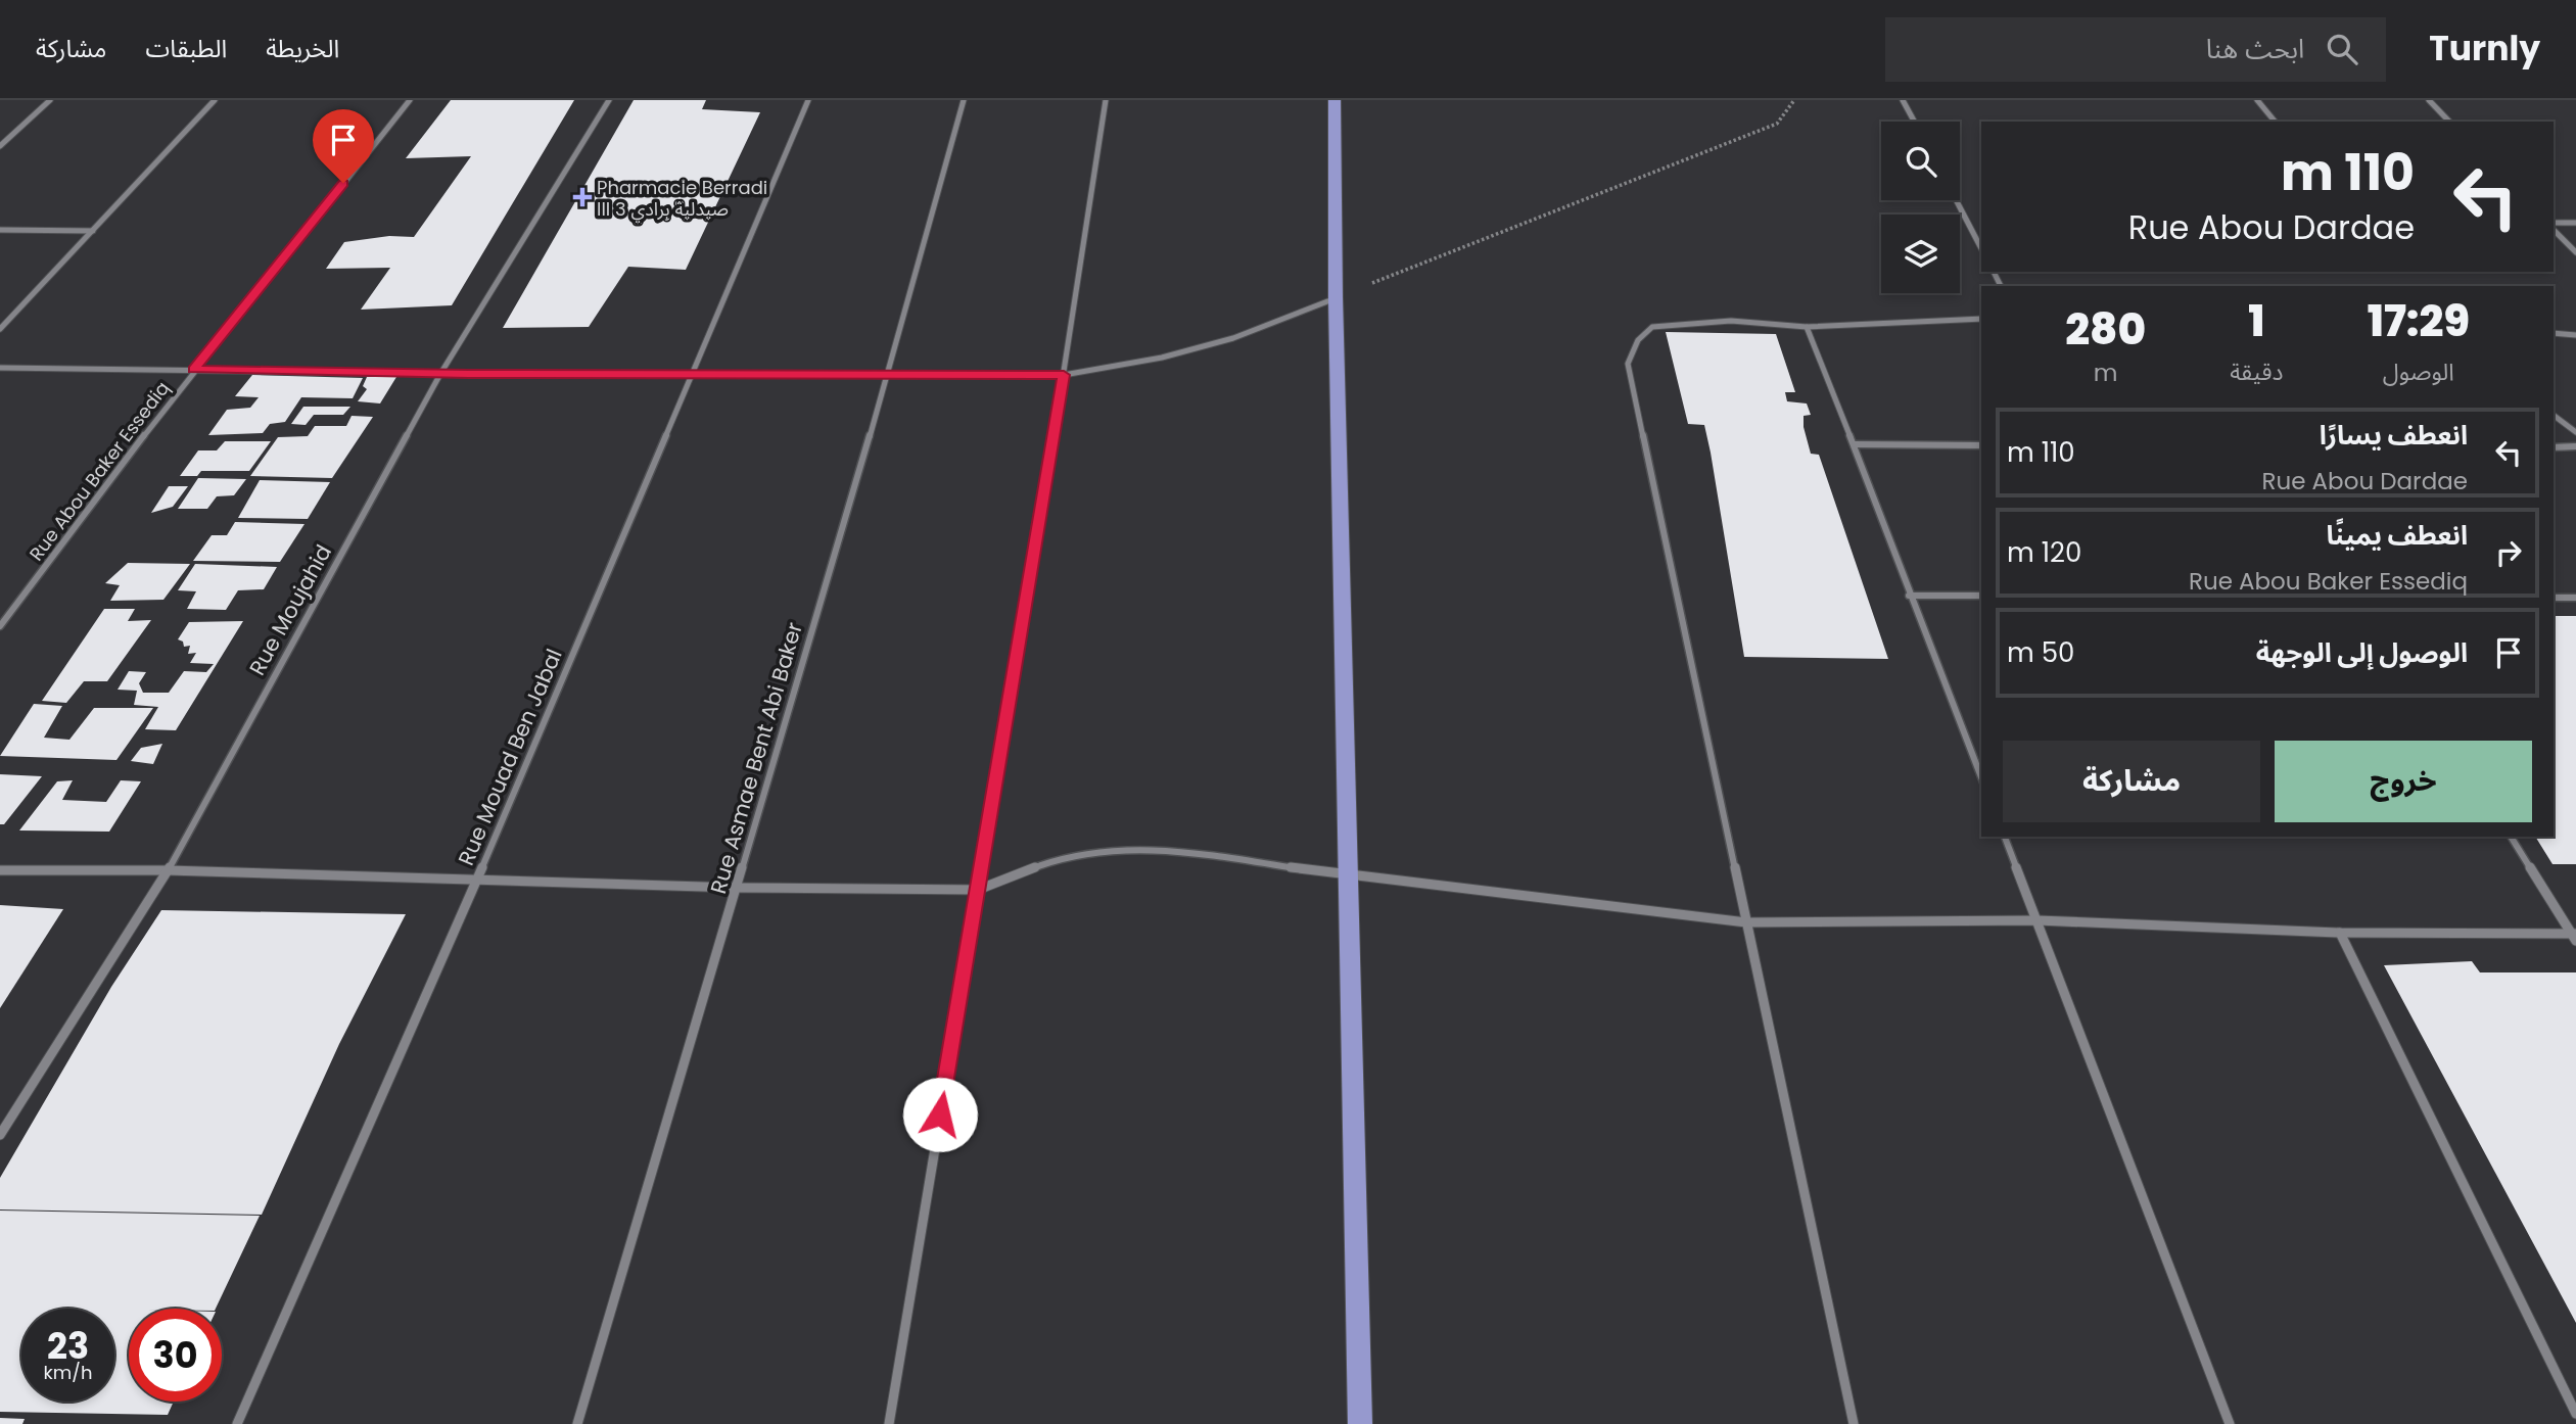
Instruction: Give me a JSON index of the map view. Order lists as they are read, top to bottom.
{
  "streets": {
    "street": [
      "Rue Abou Baker Essediq",
      "Rue Moujahid",
      "Rue Mouad Ben Jabal",
      "Rue Asmae Bent Abi Baker"
    ]
  },
  "places": {
    "health": ["Pharmacie Berradi III صيدلية برادي 3"]
  },
  "page": {
    "header": "Turnly",
    "search": "ابحث هنا",
    "nav": ["الخريطة", "الطبقات", "مشاركة"],
    "turn": ["110 m", "Rue Abou Dardae"],
    "eta": [
      "17:29",
      "الوصول",
      "1",
      "دقيقة",
      "280",
      "m"
    ],
    "list": [
      {
        "name": "انعطف يسارًا",
        "note": "Rue Abou Dardae",
        "value": "110 m"
      },
      {
        "name": "انعطف يمينًا",
        "note": "Rue Abou Baker Essediq",
        "value": "120 m"
      },
      {
        "name": "الوصول إلى الوجهة",
        "value": "50 m"
      }
    ],
    "buttons": ["خروج", "مشاركة"],
    "speed": "23 km/h",
    "limit": "30"
  }
}
